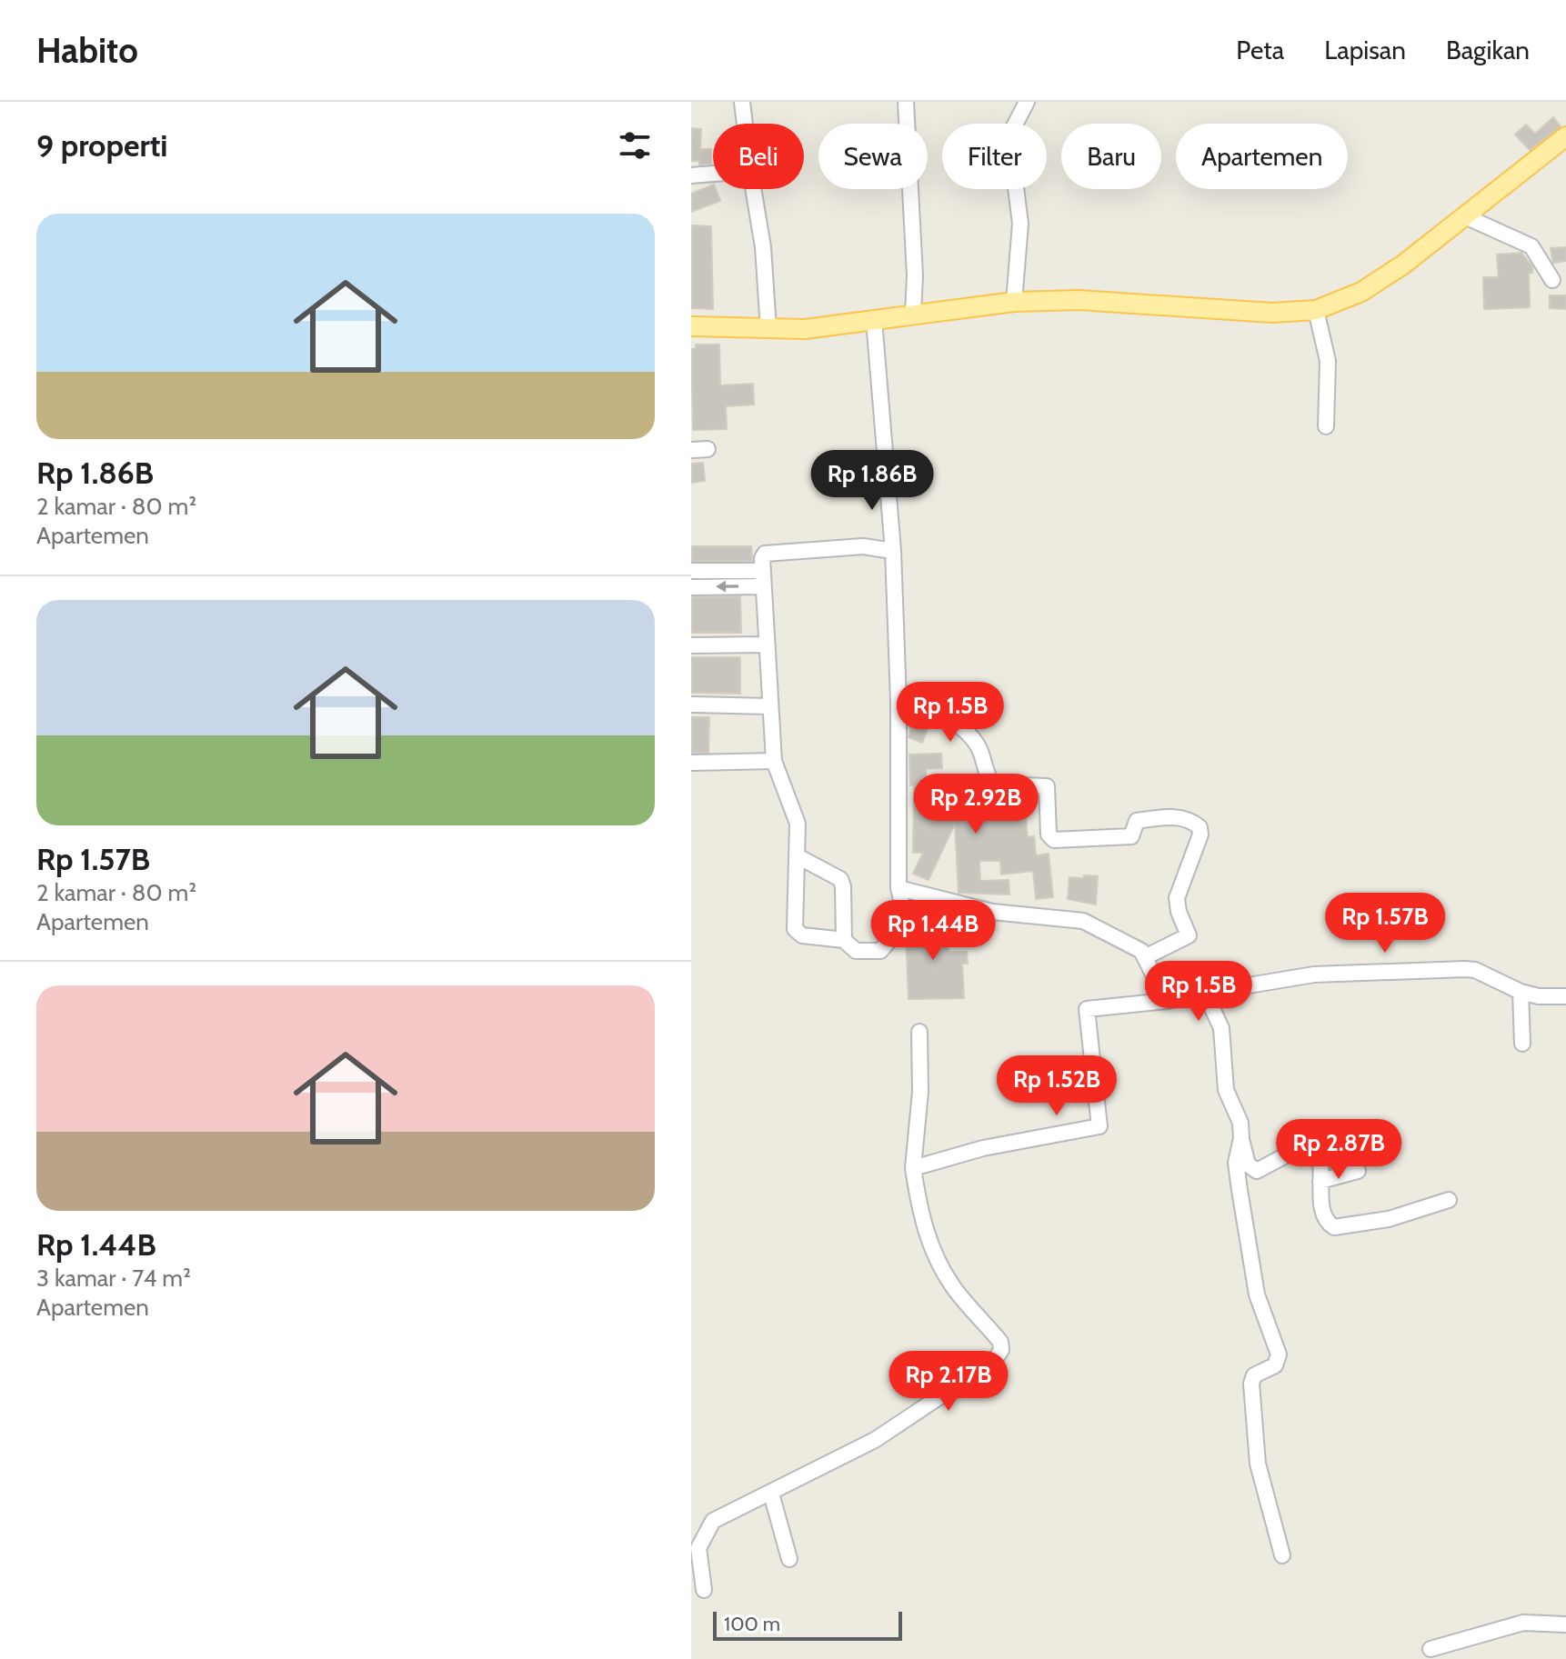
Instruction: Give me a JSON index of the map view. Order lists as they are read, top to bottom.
{
  "scale_bar": "100 m",
  "page": {
    "header": "Habito",
    "nav": ["Peta", "Lapisan", "Bagikan"],
    "heading": "9 properti",
    "chip": [
      "Beli",
      "Sewa",
      "Filter",
      "Baru",
      "Apartemen"
    ],
    "list": [
      {
        "name": "Rp 1.86B",
        "note": "2 kamar · 80 m² · Apartemen"
      },
      {
        "name": "Rp 1.57B",
        "note": "2 kamar · 80 m² · Apartemen"
      },
      {
        "name": "Rp 1.44B",
        "note": "3 kamar · 74 m² · Apartemen"
      }
    ],
    "price": [
      "Rp 1.86B",
      "Rp 1.5B",
      "Rp 2.92B",
      "Rp 1.57B",
      "Rp 1.44B",
      "Rp 1.5B",
      "Rp 1.52B",
      "Rp 2.87B",
      "Rp 2.17B"
    ],
    "scale": "100 m"
  }
}
